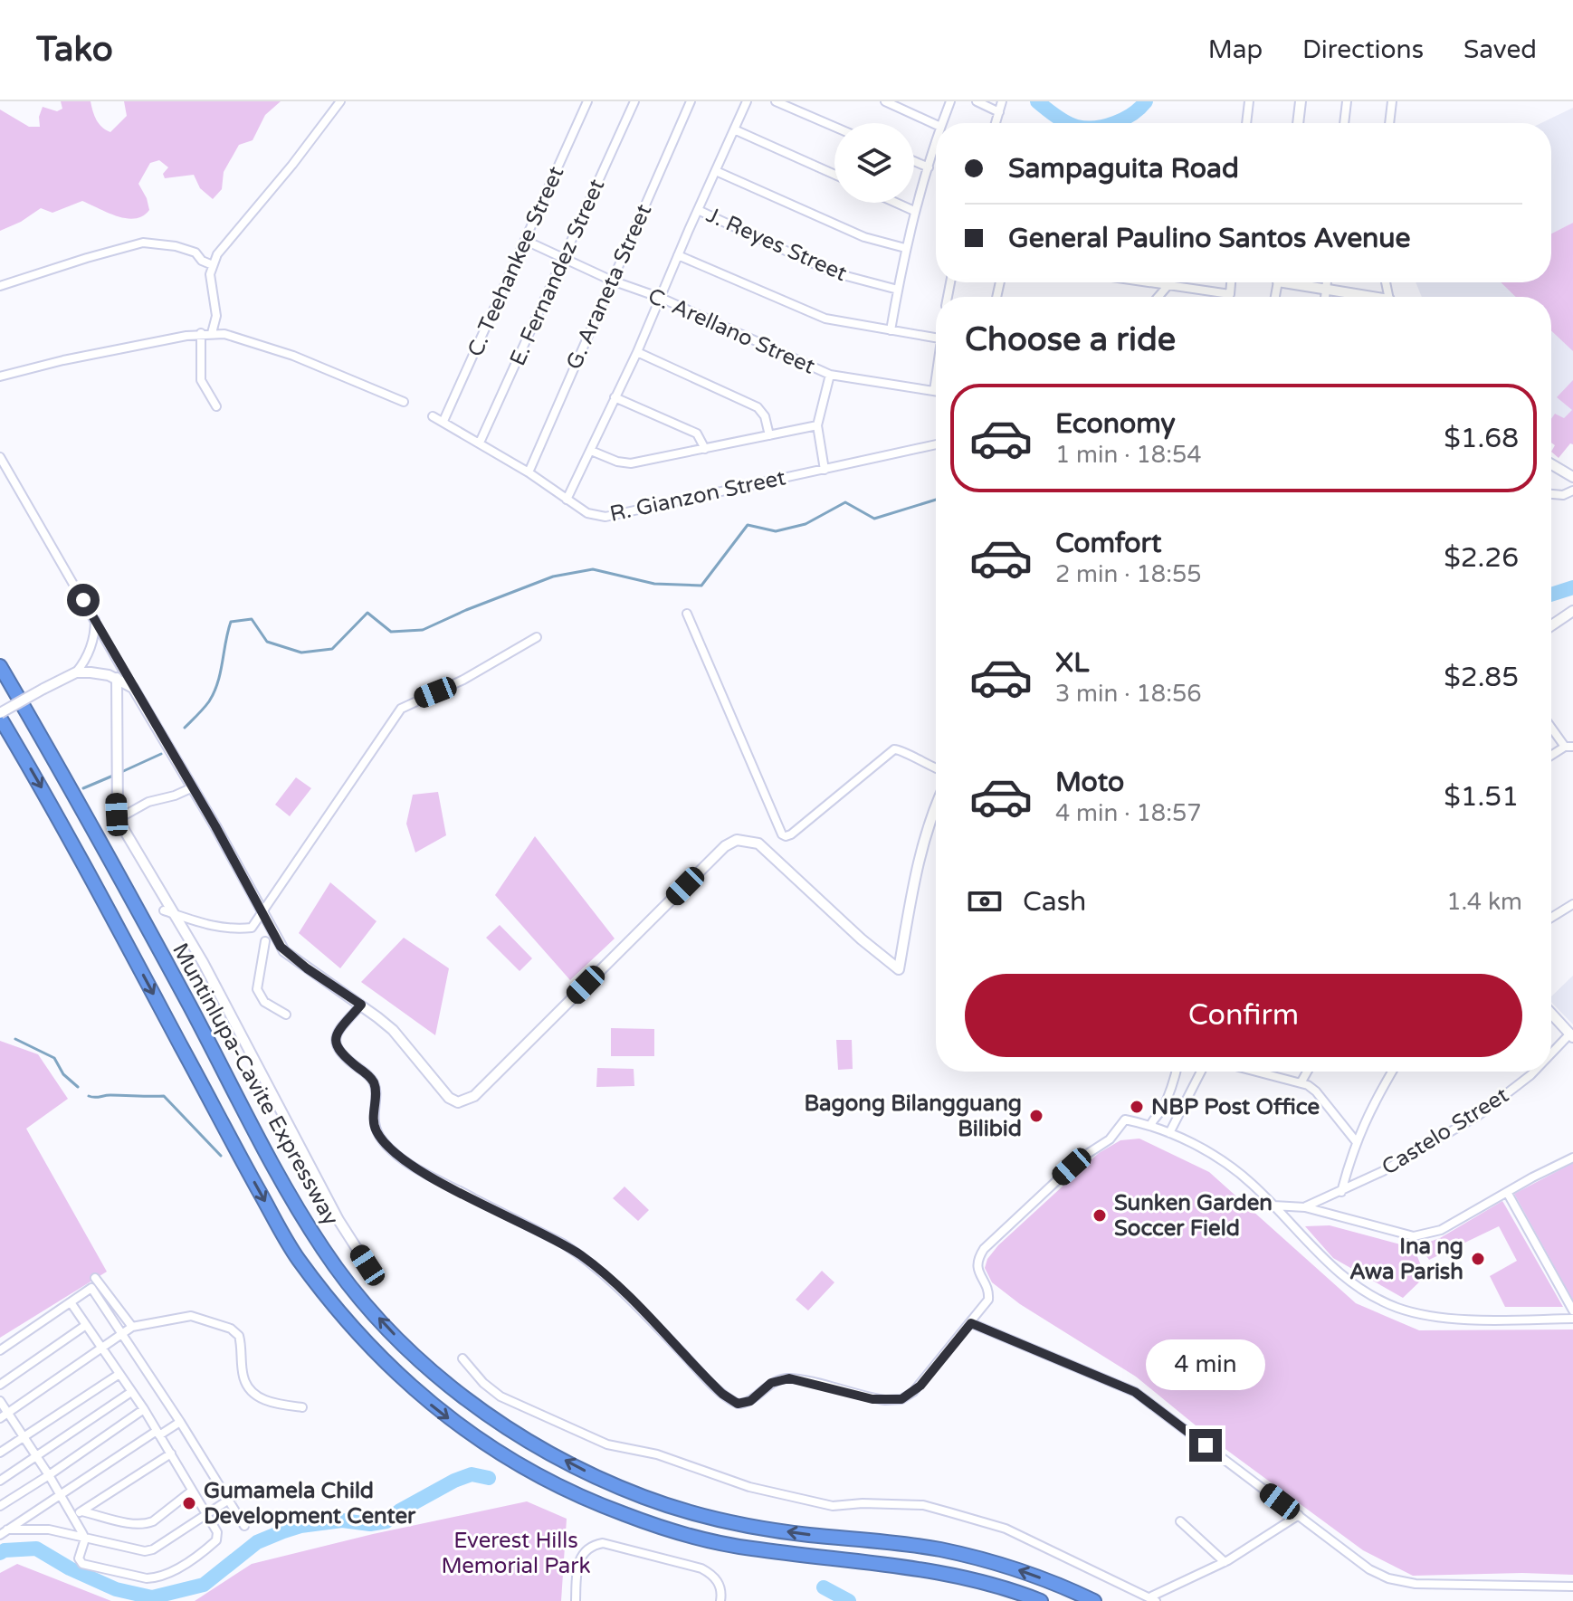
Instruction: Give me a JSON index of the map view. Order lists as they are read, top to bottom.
{
  "streets": {
    "highway": ["Muntinlupa-Cavite Expressway"],
    "street": [
      "J. Reyes Street",
      "C. Teehankee Street",
      "E. Fernandez Street",
      "G. Araneta Street",
      "C. Arellano Street",
      "R. Gianzon Street",
      "Castelo Street"
    ]
  },
  "crossings": [
    ["C. Teehankee Street", "C. Arellano Street"],
    ["C. Teehankee Street", "R. Gianzon Street"],
    ["E. Fernandez Street", "C. Arellano Street"],
    ["E. Fernandez Street", "R. Gianzon Street"],
    ["G. Araneta Street", "C. Arellano Street"],
    ["G. Araneta Street", "R. Gianzon Street"]
  ],
  "parks": ["Everest Hills Memorial Park"],
  "places": [
    "NBP Post Office",
    "Bagong Bilangguang Bilibid",
    "Sunken Garden Soccer Field",
    "Ina ng Awa Parish",
    "Gumamela Child Development Center"
  ],
  "page": {
    "header": "Tako",
    "nav": ["Map", "Directions", "Saved"],
    "banner": ["Sampaguita Road", "General Paulino Santos Avenue"],
    "heading": "Choose a ride",
    "list": [
      {
        "name": "Economy",
        "note": "1 min · 18:54",
        "value": "$1.68"
      },
      {
        "name": "Comfort",
        "note": "2 min · 18:55",
        "value": "$2.26"
      },
      {
        "name": "XL",
        "note": "3 min · 18:56",
        "value": "$2.85"
      },
      {
        "name": "Moto",
        "note": "4 min · 18:57",
        "value": "$1.51"
      }
    ],
    "pay": ["Cash", "1.4 km"],
    "buttons": "Confirm",
    "bubble": "4 min"
  }
}
